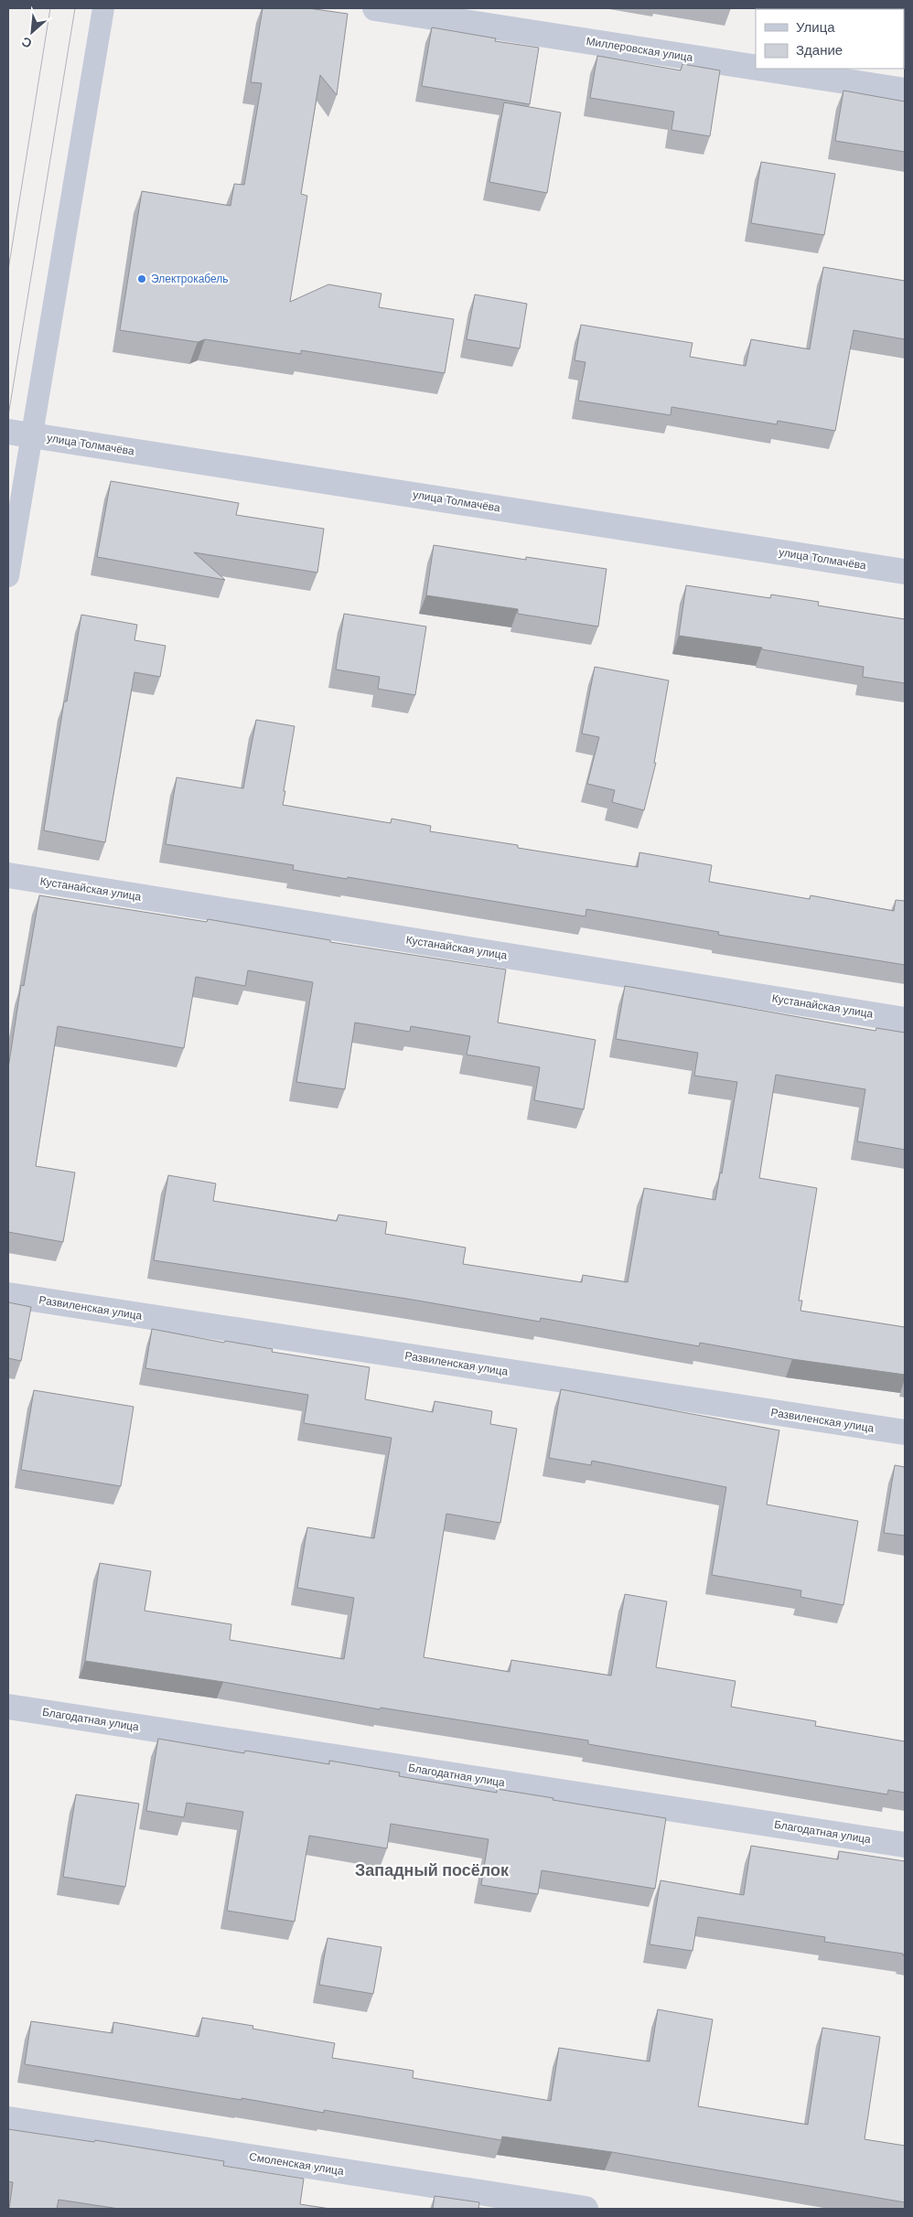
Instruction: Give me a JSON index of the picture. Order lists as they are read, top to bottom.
{
  "streets": {
    "street": [
      "Миллеровская улица",
      "улица Толмачёва",
      "Кустанайская улица",
      "Развиленская улица",
      "Благодатная улица",
      "Смоленская улица"
    ]
  },
  "districts": ["Западный посёлок"],
  "places": ["Электрокабель"],
  "legend": ["Улица", "Здание"],
  "north": "bottom left"
}
